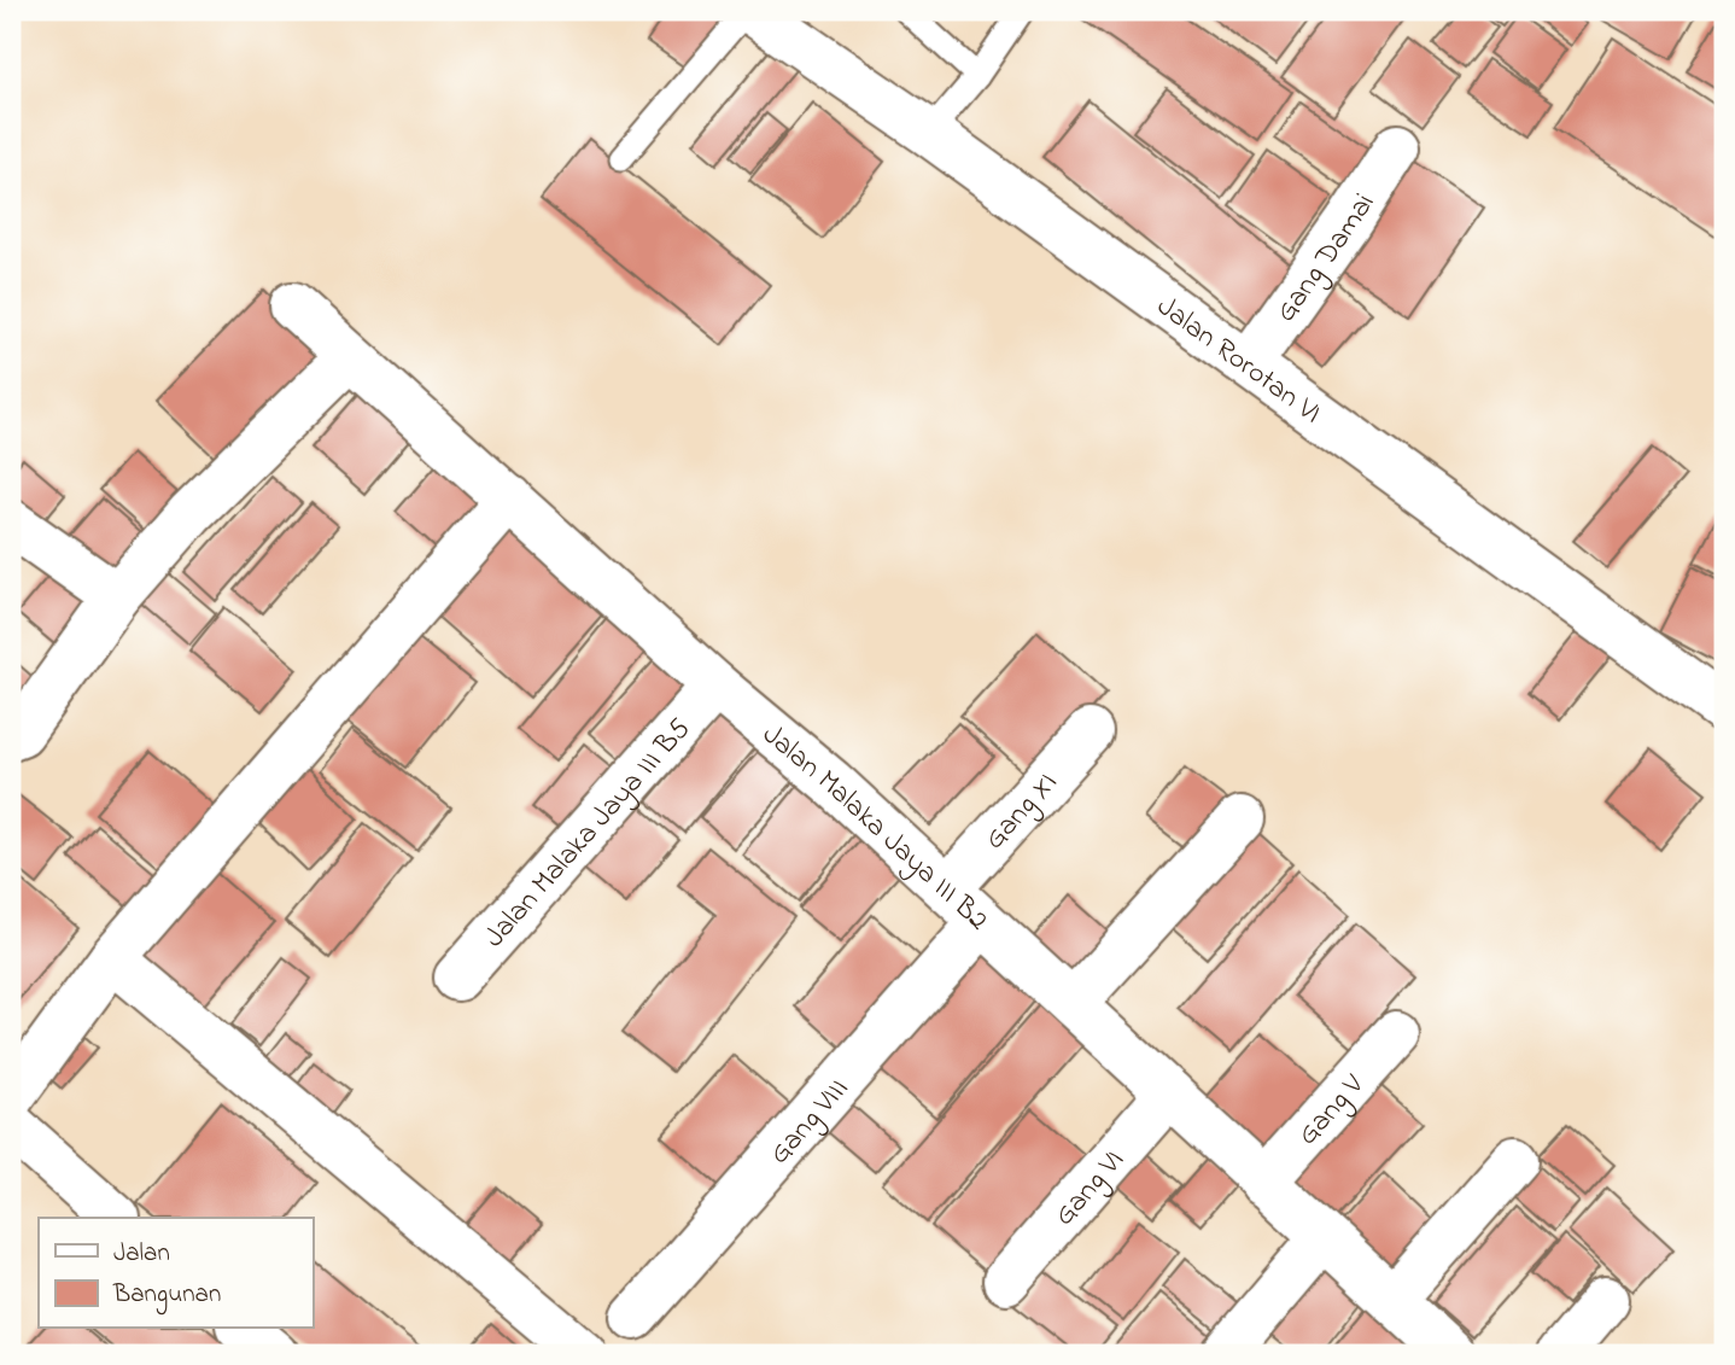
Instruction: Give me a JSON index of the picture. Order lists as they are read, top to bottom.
{
  "streets": {
    "street": [
      "Gang Damai",
      "Jalan Rorotan VI",
      "Gang XI",
      "Jalan Malaka Jaya III B2",
      "Jalan Malaka Jaya III B5",
      "Gang V",
      "Gang VIII",
      "Gang VI"
    ]
  },
  "crossings": [
    ["Gang Damai", "Jalan Rorotan VI"],
    ["Gang XI", "Jalan Malaka Jaya III B2"],
    ["Jalan Malaka Jaya III B2", "Jalan Malaka Jaya III B5"],
    ["Jalan Malaka Jaya III B2", "Gang V"],
    ["Jalan Malaka Jaya III B2", "Gang VIII"],
    ["Jalan Malaka Jaya III B2", "Gang VI"]
  ],
  "legend": ["Jalan", "Bangunan"]
}
